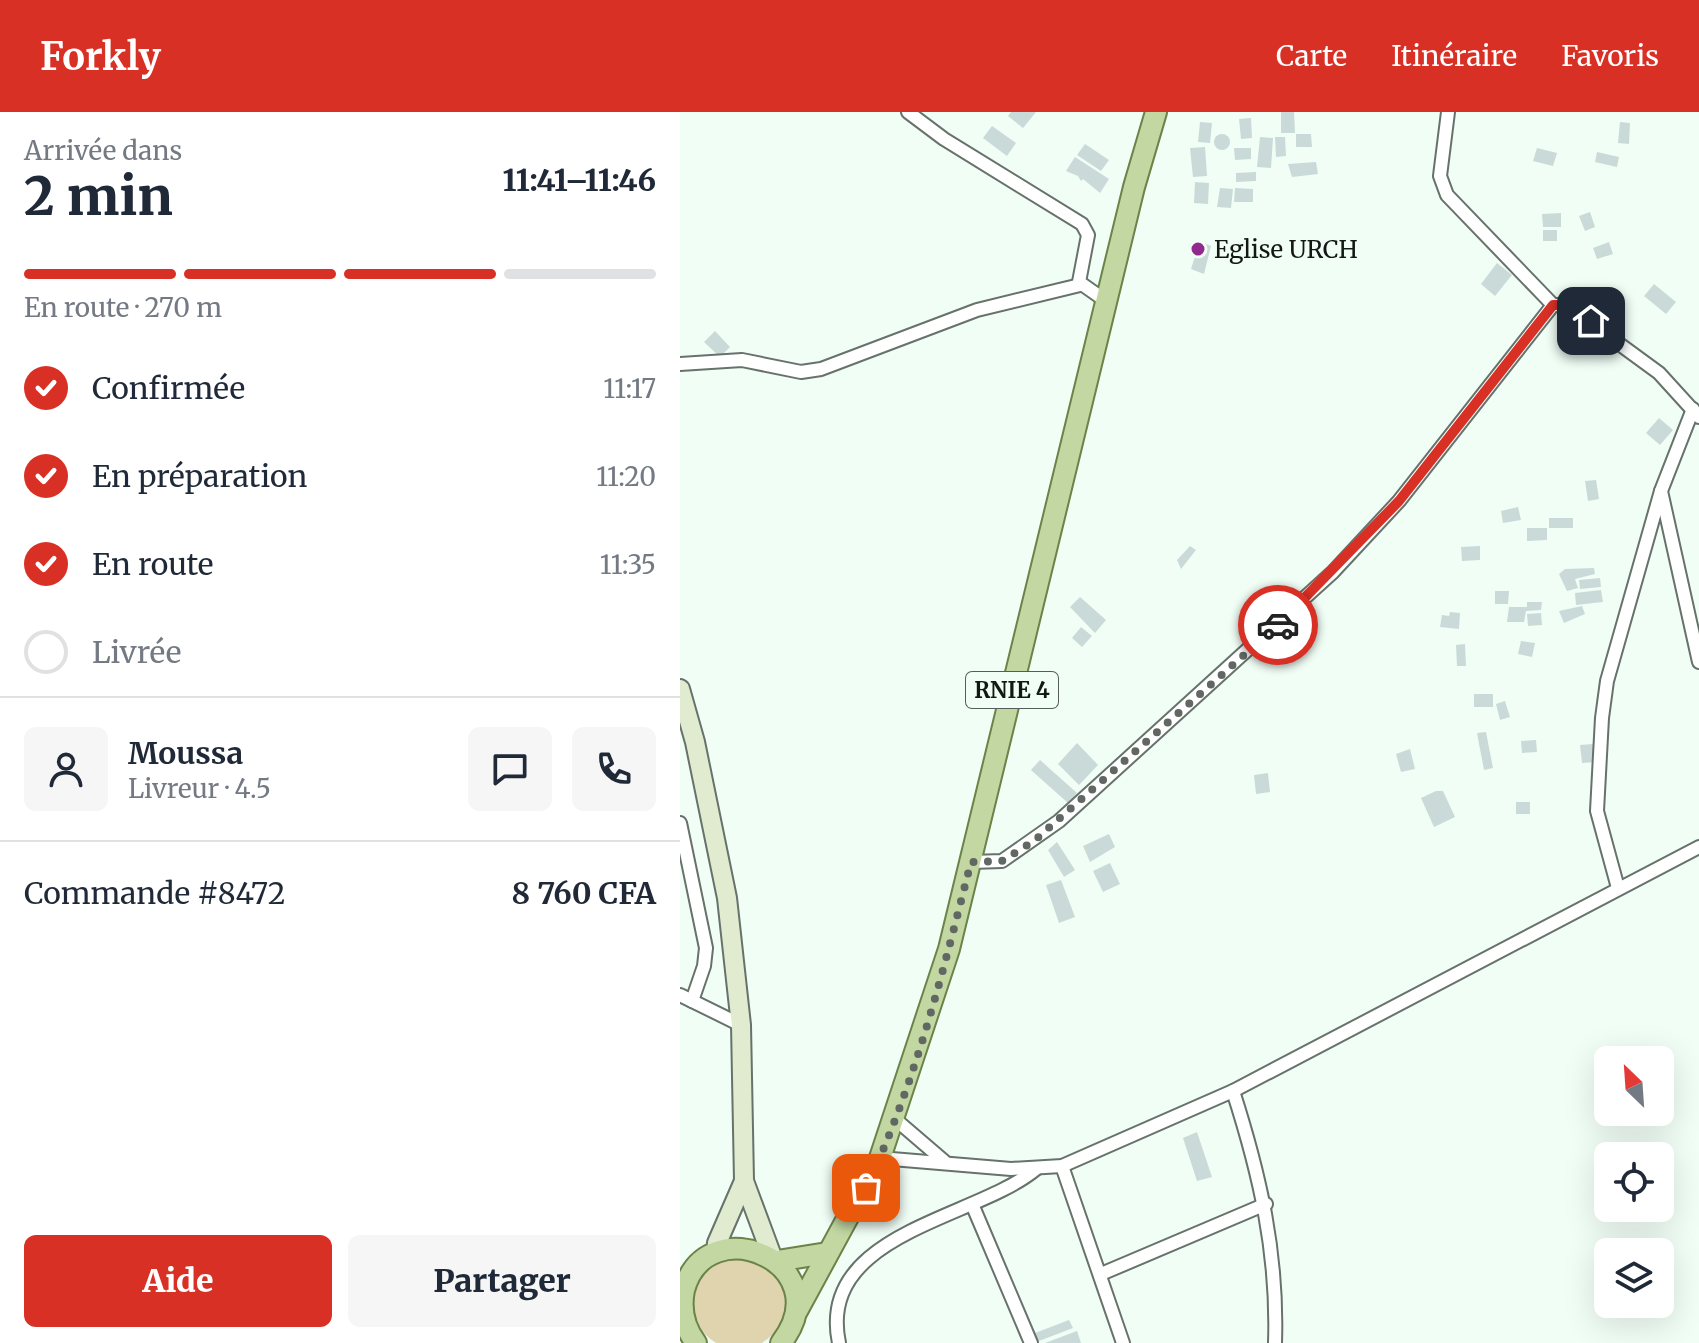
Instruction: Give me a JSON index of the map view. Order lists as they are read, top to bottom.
{
  "streets": {
    "main road": ["RNIE 4"]
  },
  "places": ["Eglise URCH"],
  "north": "top left",
  "page": {
    "header": "Forkly",
    "nav": ["Carte", "Itinéraire", "Favoris"],
    "heading": ["2 min", "Arrivée dans", "11:41–11:46"],
    "panel": [
      "Moussa",
      "Livreur · 4.5",
      "Commande #8472",
      "8 760 CFA"
    ],
    "bar": "En route · 270 m",
    "list": [
      ["Confirmée", "11:17"],
      ["En préparation", "11:20"],
      ["En route", "11:35"],
      "Livrée"
    ],
    "buttons": ["Aide", "Partager"]
  }
}
